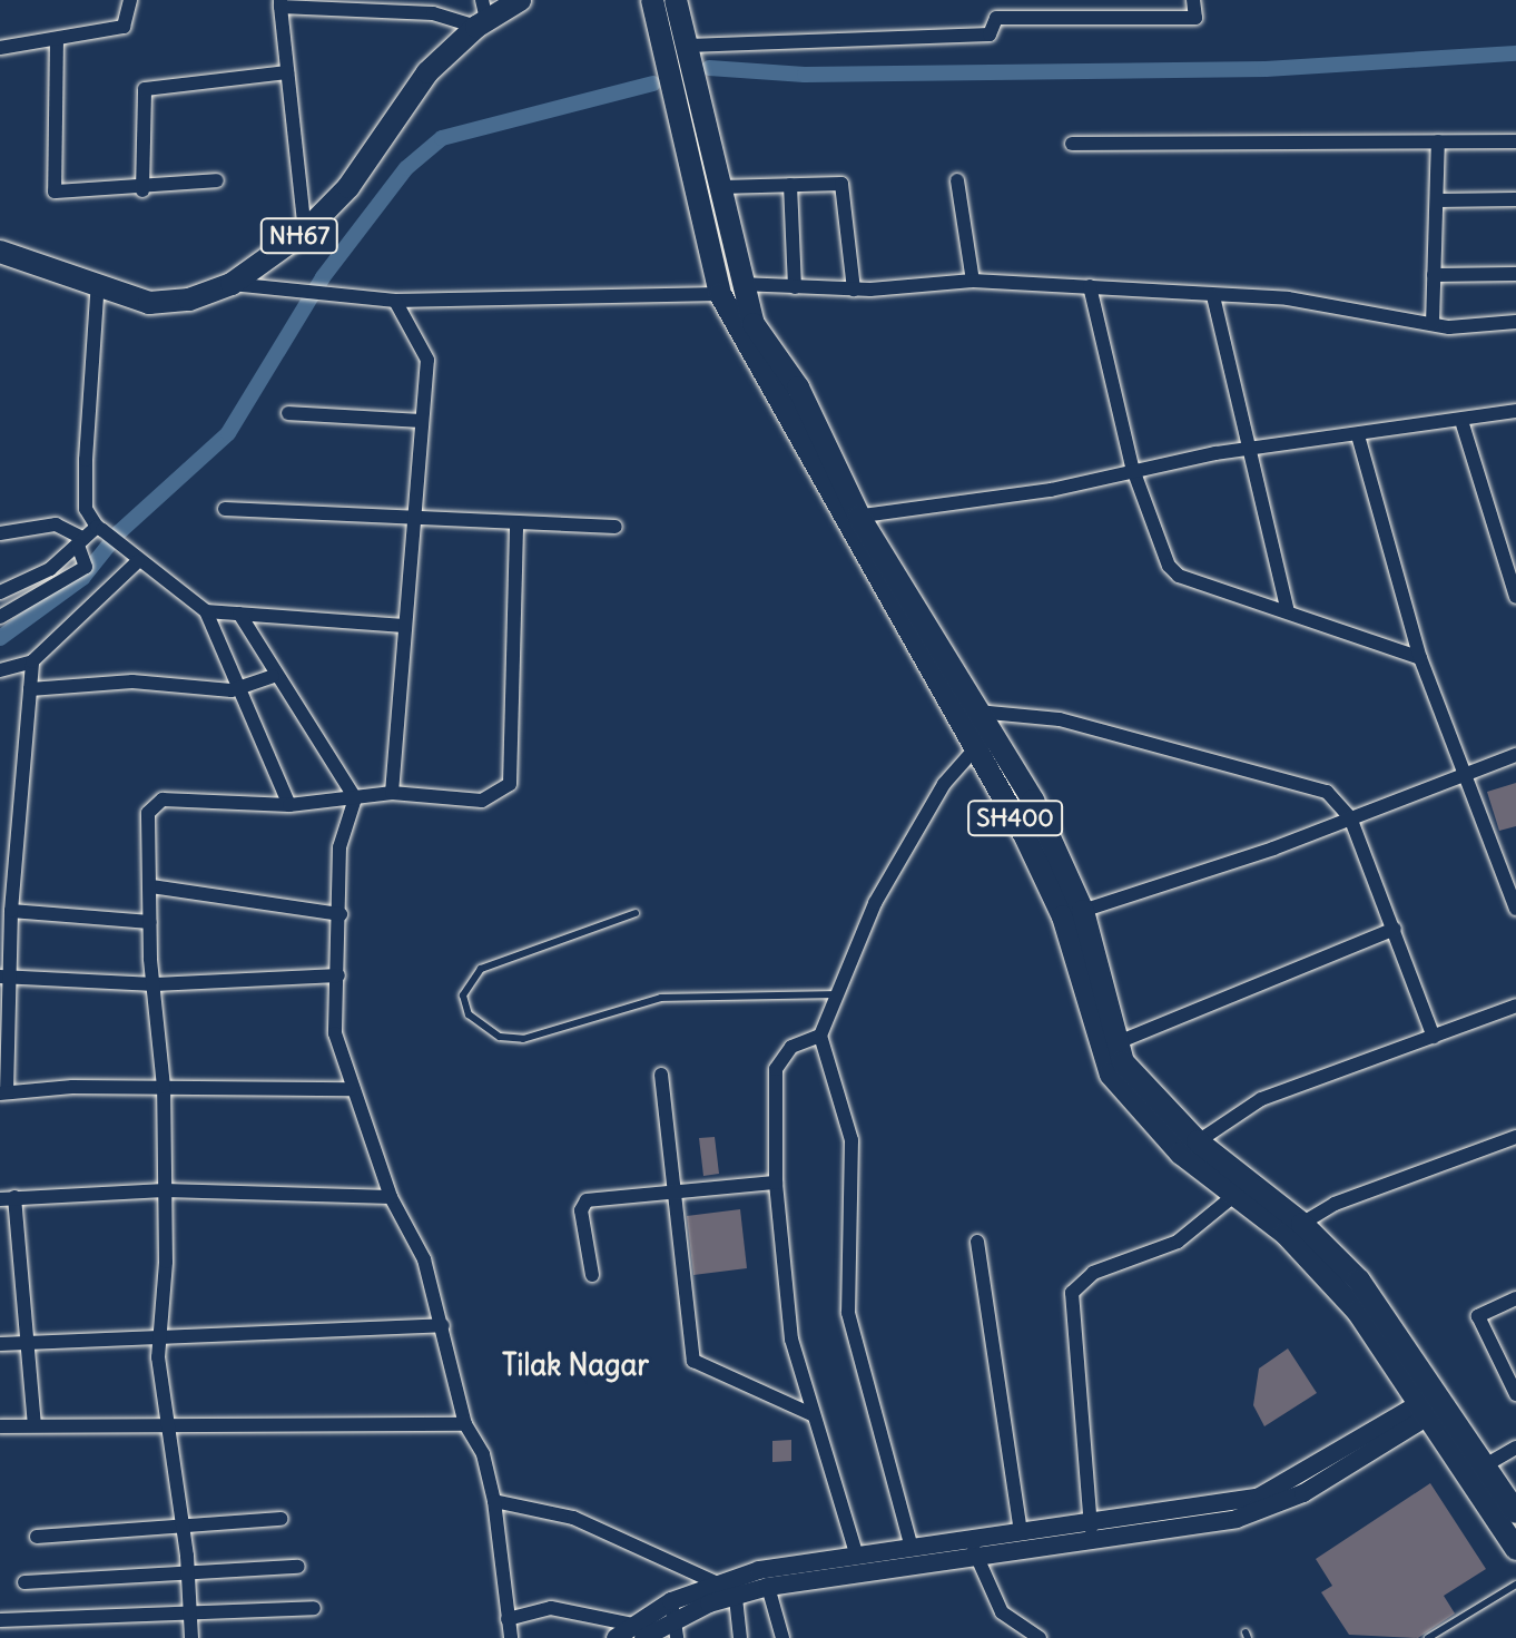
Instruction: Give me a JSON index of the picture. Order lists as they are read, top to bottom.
{
  "streets": {
    "main road": ["NH67", "SH400"]
  },
  "districts": ["Tilak Nagar"]
}
